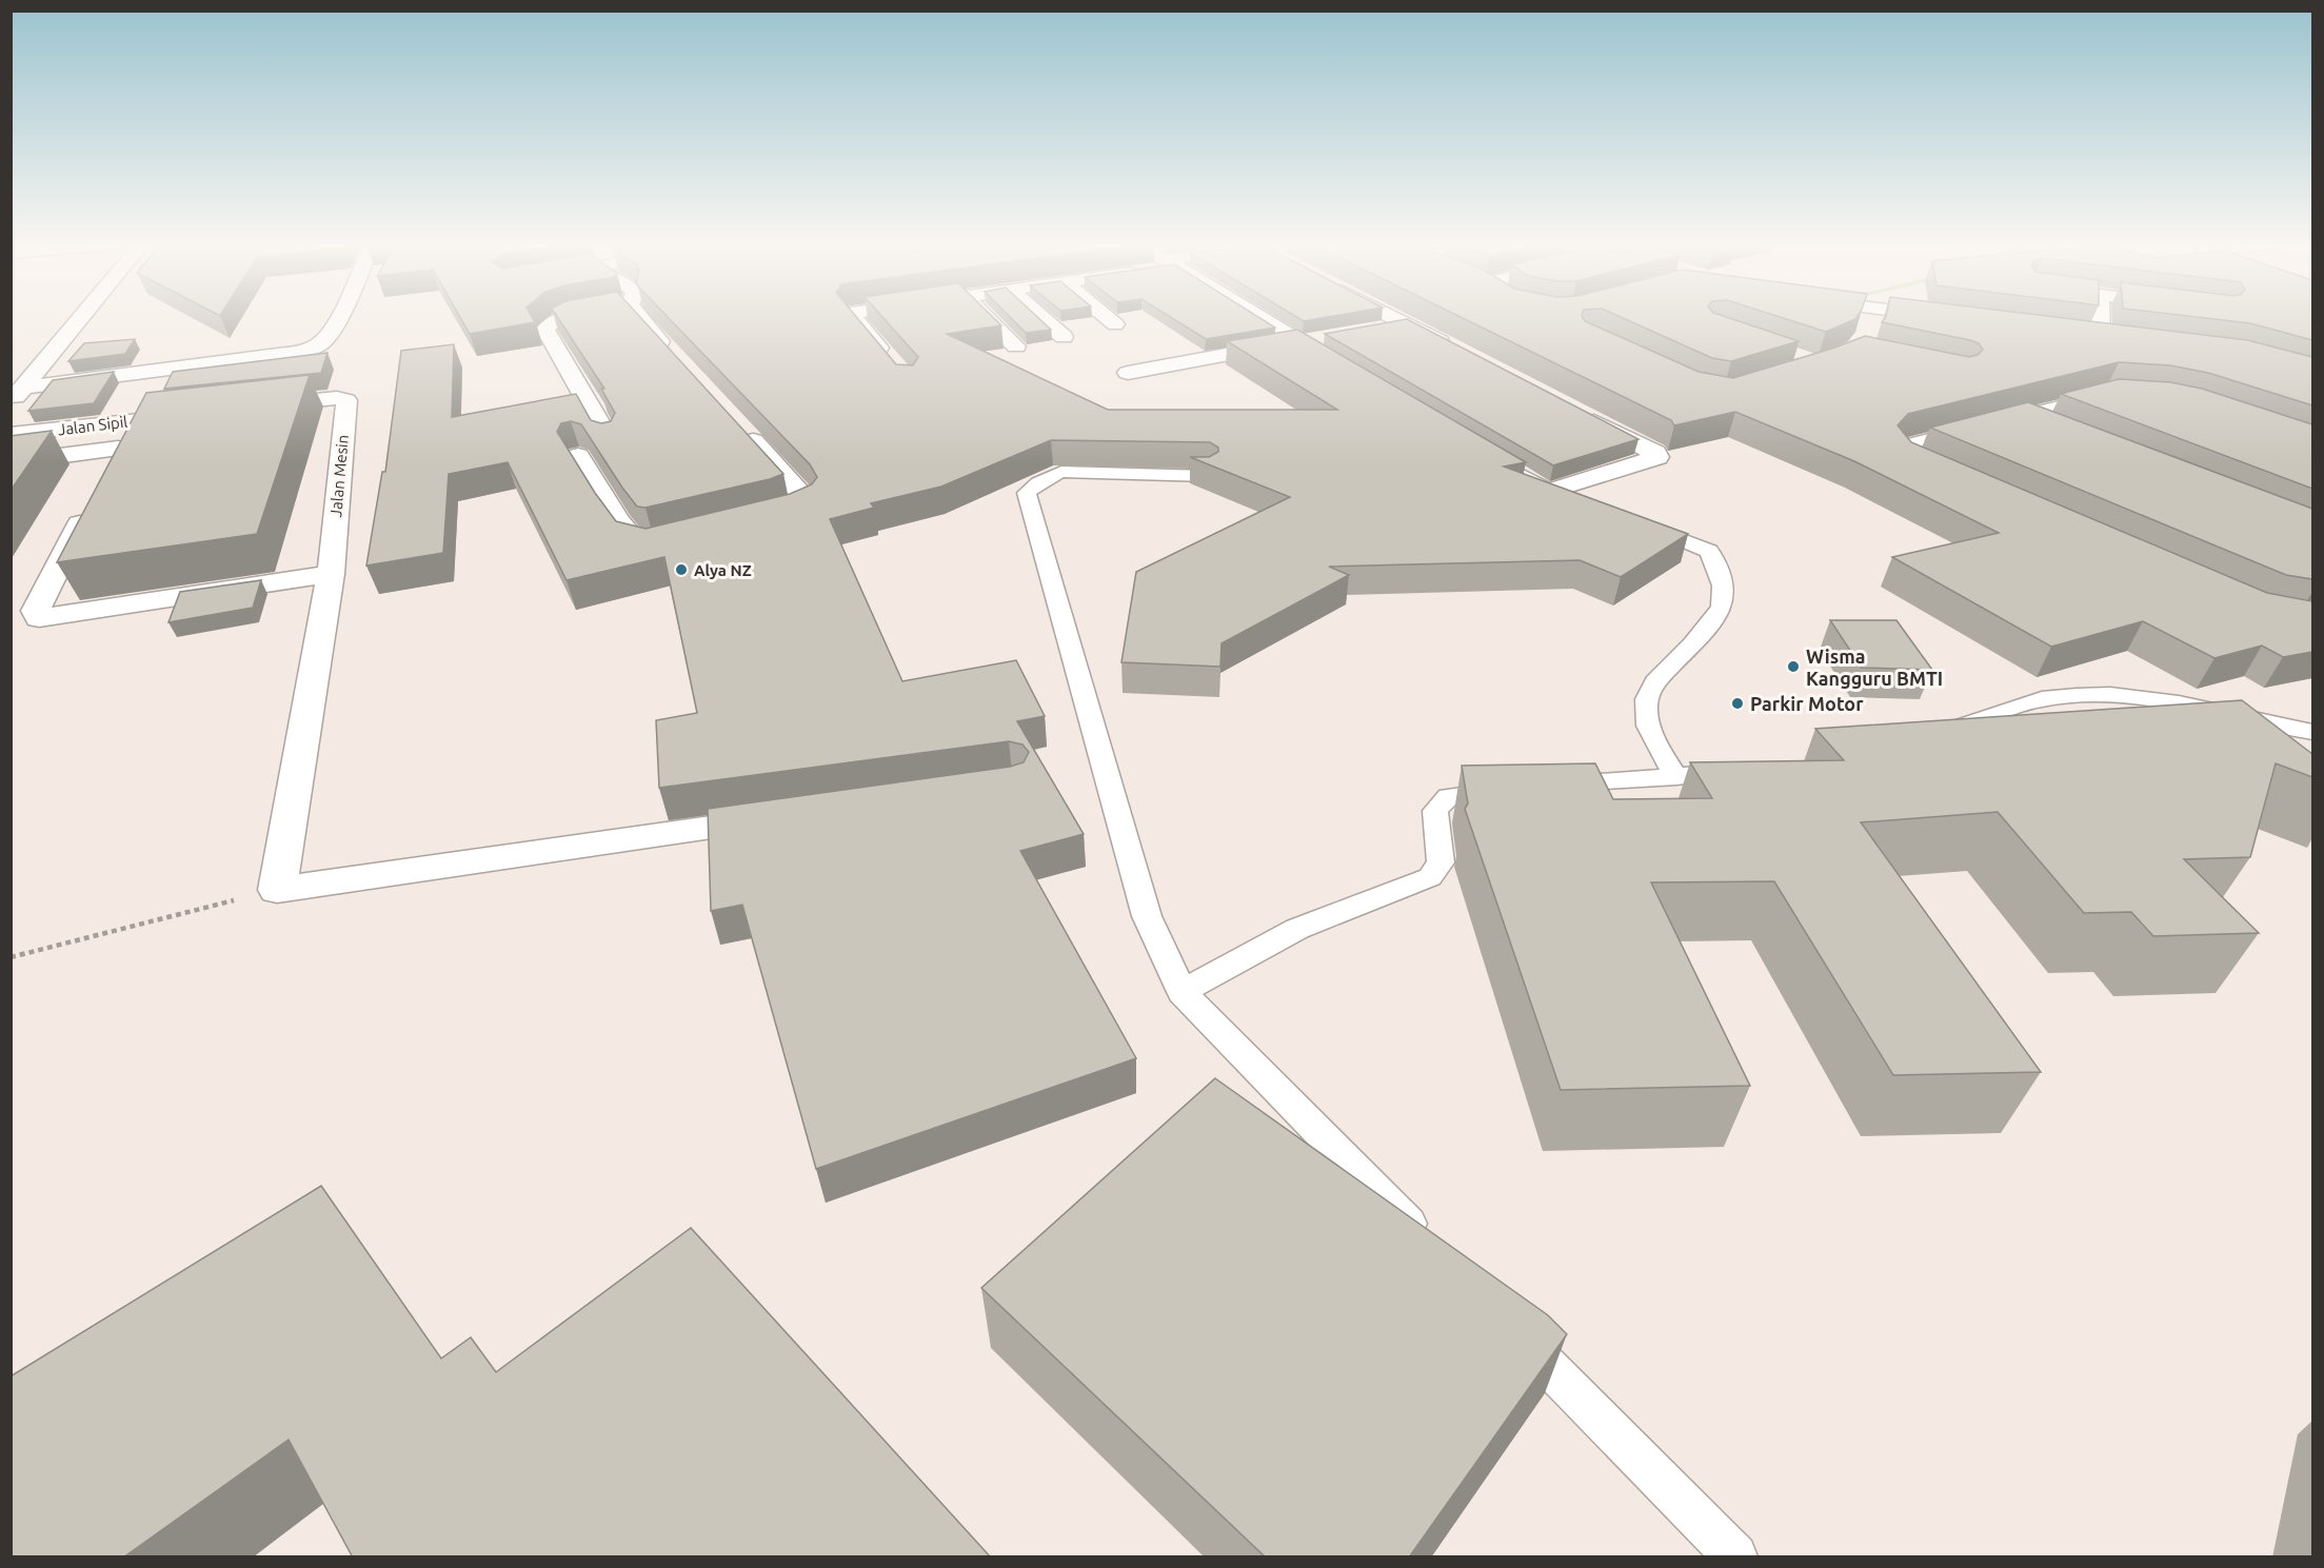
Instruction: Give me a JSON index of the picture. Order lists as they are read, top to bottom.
{
  "streets": {
    "street": ["Jalan Sipil", "Jalan Mesin"]
  },
  "places": ["Alya NZ", "Wisma Kangguru BMTI", "Parkir Motor"]
}
